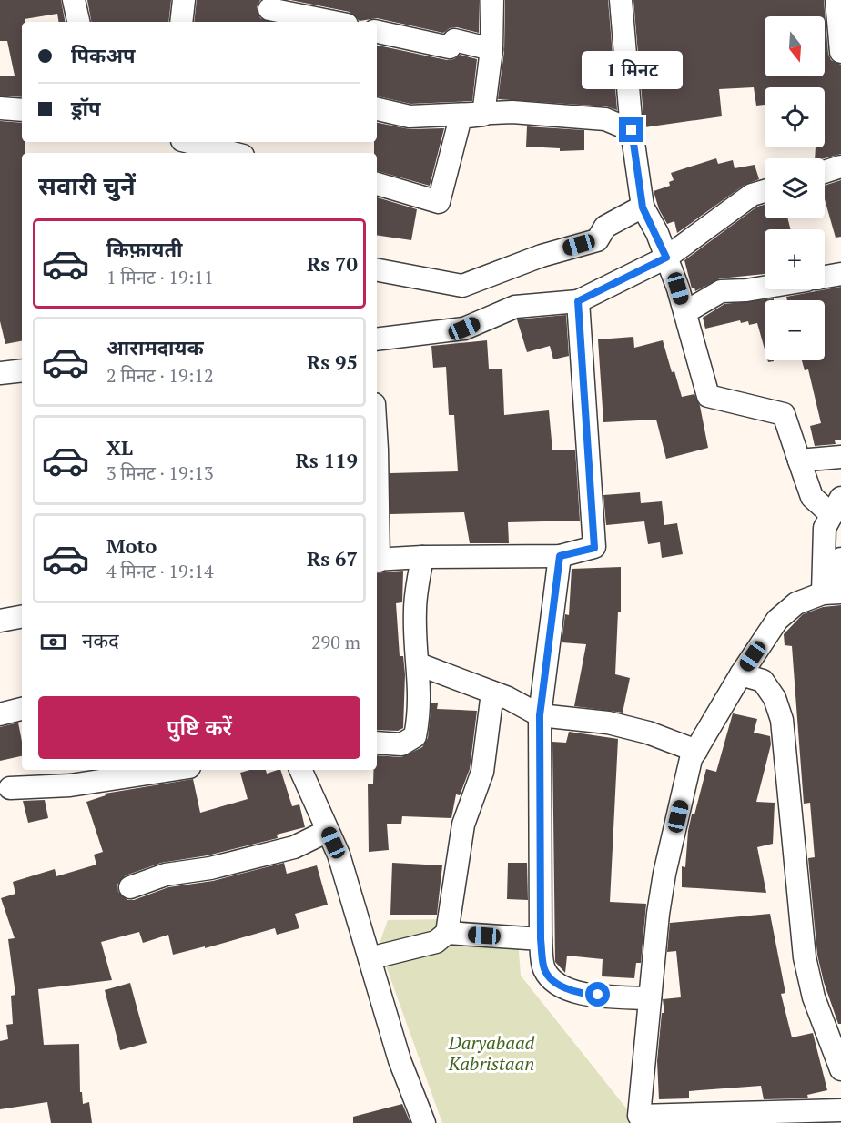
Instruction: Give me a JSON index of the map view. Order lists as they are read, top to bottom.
{
  "parks": ["Daryabaad Kabristaan"],
  "north": "bottom",
  "page": {
    "map_buttons": ["+", "−"],
    "banner": ["पिकअप", "ड्रॉप"],
    "bubble": "1 मिनट",
    "heading": "सवारी चुनें",
    "list": [
      {
        "name": "किफ़ायती",
        "note": "1 मिनट · 19:11",
        "value": "Rs 70"
      },
      {
        "name": "आरामदायक",
        "note": "2 मिनट · 19:12",
        "value": "Rs 95"
      },
      {
        "name": "XL",
        "note": "3 मिनट · 19:13",
        "value": "Rs 119"
      },
      {
        "name": "Moto",
        "note": "4 मिनट · 19:14",
        "value": "Rs 67"
      }
    ],
    "pay": ["नकद", "290 m"],
    "buttons": "पुष्टि करें"
  }
}
